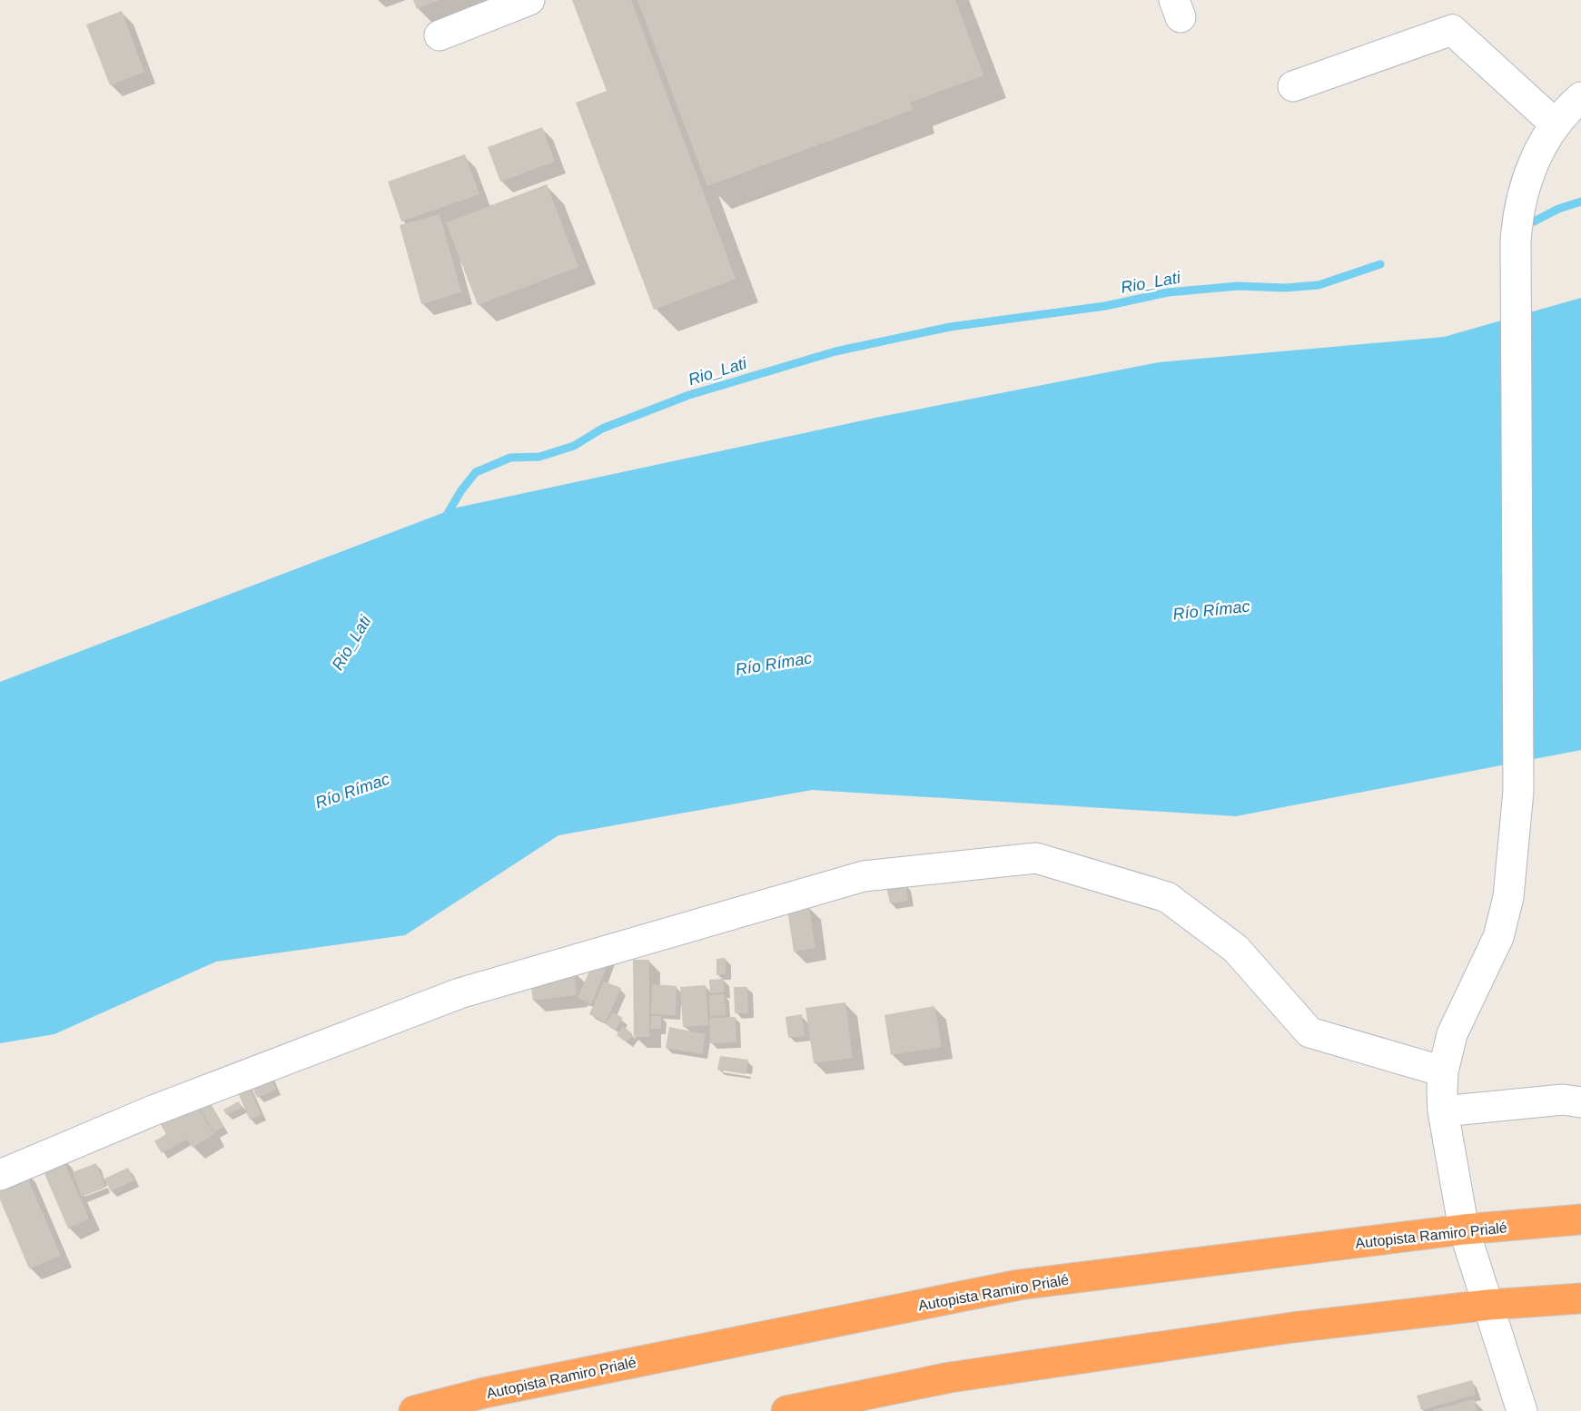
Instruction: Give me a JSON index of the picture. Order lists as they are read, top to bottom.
{
  "streets": {
    "highway": ["Autopista Ramiro Prialé"]
  },
  "water": ["Rio_Lati", "Río Rímac"]
}
